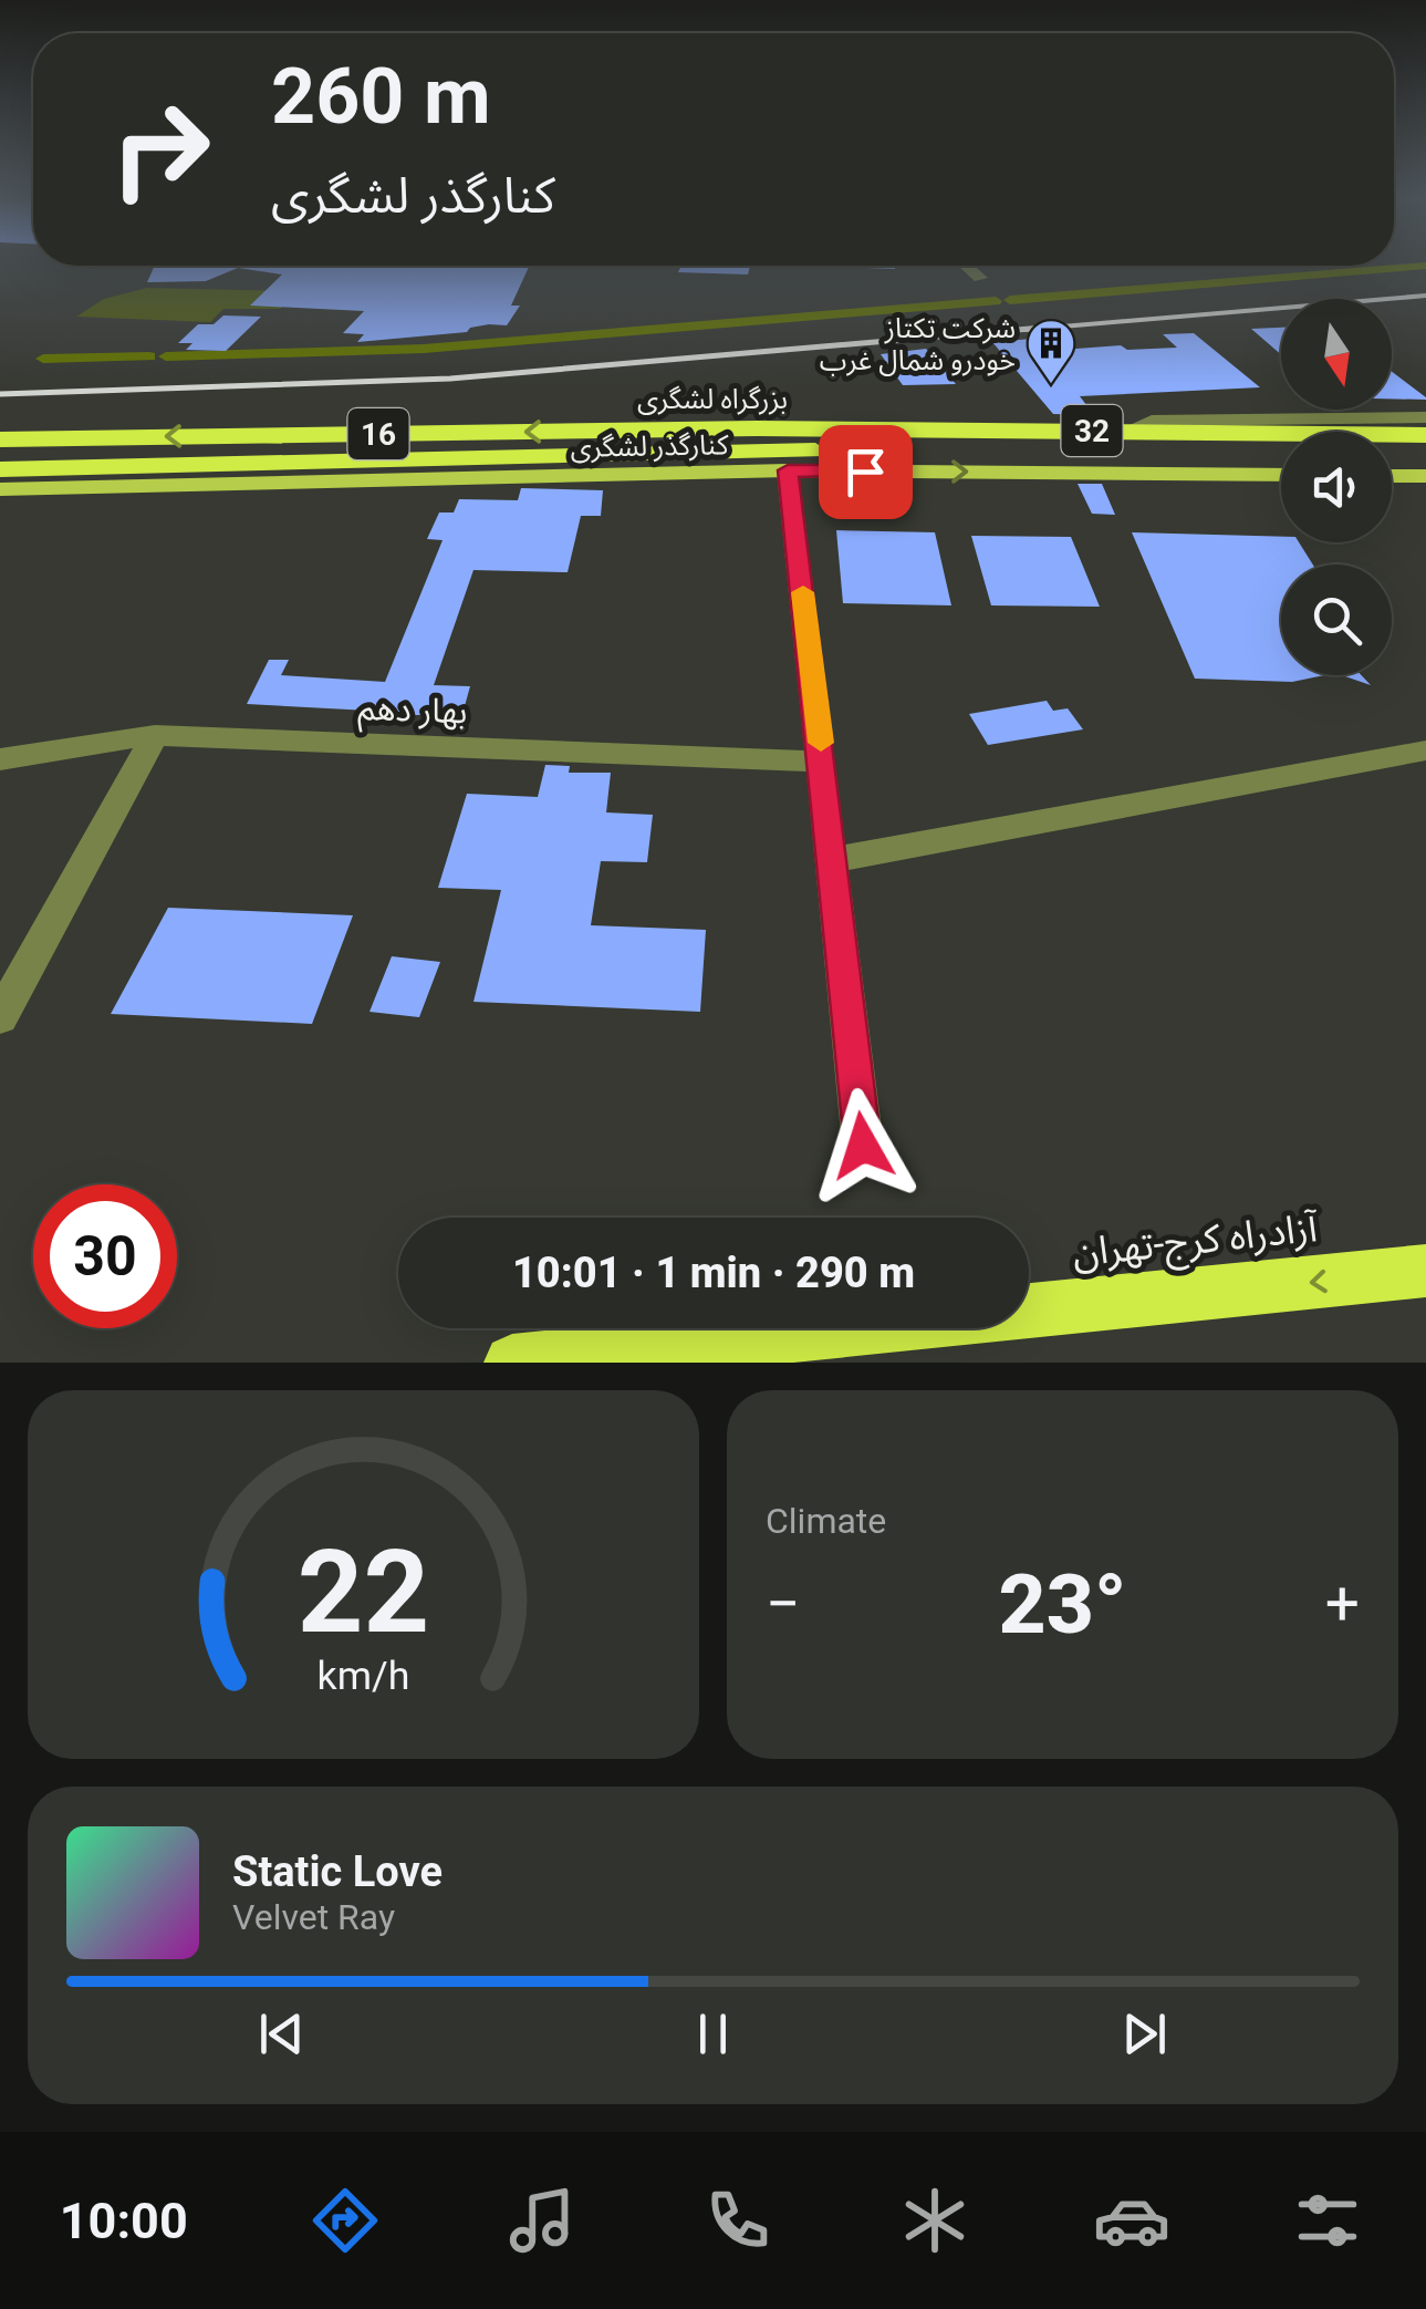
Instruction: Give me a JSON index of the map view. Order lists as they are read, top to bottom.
{
  "streets": {
    "highway": [
      "بزرگراه لشگری",
      "32",
      "16",
      "آزادراه کرج-تهران"
    ],
    "main road": ["کنارگذر لشگری"],
    "street": ["بهار دهم"]
  },
  "one_way": ["کنارگذر لشگری", "آزادراه کرج-تهران"],
  "places": {
    "building": ["شرکت تکتاز خودرو شمال غرب"]
  },
  "north": "bottom",
  "page": {
    "turn": ["260 m", "کنارگذر لشگری"],
    "limit": "30",
    "trip": "10:01 · 1 min · 290 m",
    "tile": "Climate",
    "heat": ["−", "23°", "+"],
    "song": ["Static Love", "Velvet Ray"],
    "tabs": "10:00",
    "gauge": ["22", "km/h"]
  }
}
